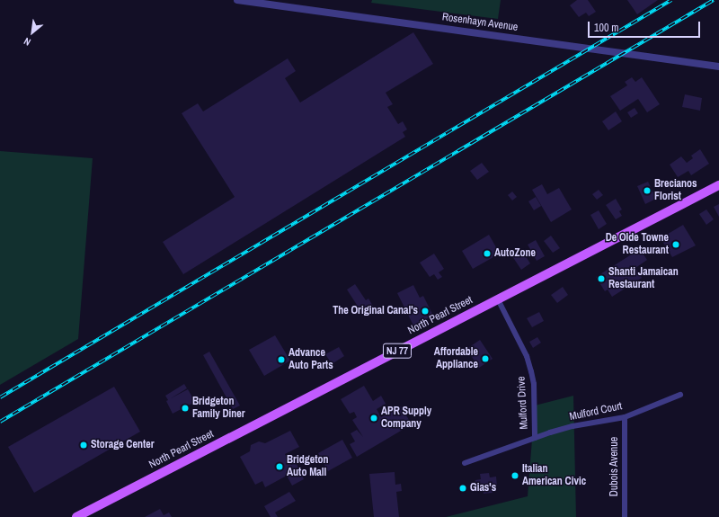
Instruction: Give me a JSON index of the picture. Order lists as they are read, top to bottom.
{
  "streets": {
    "main road": ["North Pearl Street", "NJ 77"],
    "street": [
      "Rosenhayn Avenue",
      "Mulford Drive",
      "Mulford Court",
      "Dubois Avenue"
    ]
  },
  "crossings": [
    ["North Pearl Street", "Mulford Drive"],
    ["Mulford Drive", "Mulford Court"],
    ["Mulford Court", "Dubois Avenue"]
  ],
  "places": [
    "Brecianos Florist",
    "De Olde Towne Restaurant",
    "AutoZone",
    "Shanti Jamaican Restaurant",
    "The Original Canal's",
    "Affordable Appliance",
    "Advance Auto Parts",
    "Bridgeton Family Diner",
    "APR Supply Company",
    "Storage Center",
    "Bridgeton Auto Mall",
    "Italian American Civic",
    "Gias's"
  ],
  "scale_bar": "100 m",
  "north": "bottom left"
}
